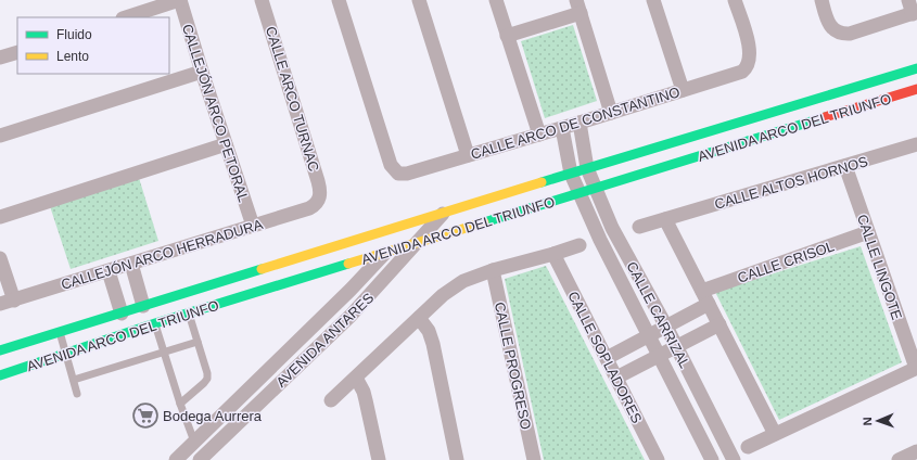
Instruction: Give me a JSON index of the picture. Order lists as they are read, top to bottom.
{
  "streets": {
    "street": [
      "CALLE ARCO TURNAC",
      "CALLEJÓN ARCO PETORAL",
      "CALLE ARCO DE CONSTANTINO",
      "AVENIDA ARCO DEL TRIUNFO",
      "CALLE ALTOS HORNOS",
      "CALLEJÓN ARCO HERRADURA",
      "CALLE CRISOL",
      "CALLE LINGOTE",
      "CALLE CARRIZAL",
      "AVENIDA ANTARES",
      "CALLE SOPLADORES",
      "CALLE PROGRESO"
    ]
  },
  "crossings": [
    ["CALLE ARCO TURNAC", "CALLEJÓN ARCO HERRADURA"],
    ["CALLEJÓN ARCO PETORAL", "CALLEJÓN ARCO HERRADURA"],
    ["CALLE ARCO DE CONSTANTINO", "CALLE CARRIZAL"],
    ["AVENIDA ARCO DEL TRIUNFO", "CALLE CARRIZAL"],
    ["AVENIDA ARCO DEL TRIUNFO", "AVENIDA ANTARES"],
    ["CALLE ALTOS HORNOS", "CALLE LINGOTE"],
    ["CALLE CRISOL", "CALLE LINGOTE"]
  ],
  "places": {
    "supermarket": ["Bodega Aurrera"]
  },
  "legend": ["Fluido", "Lento"],
  "north": "left"
}
